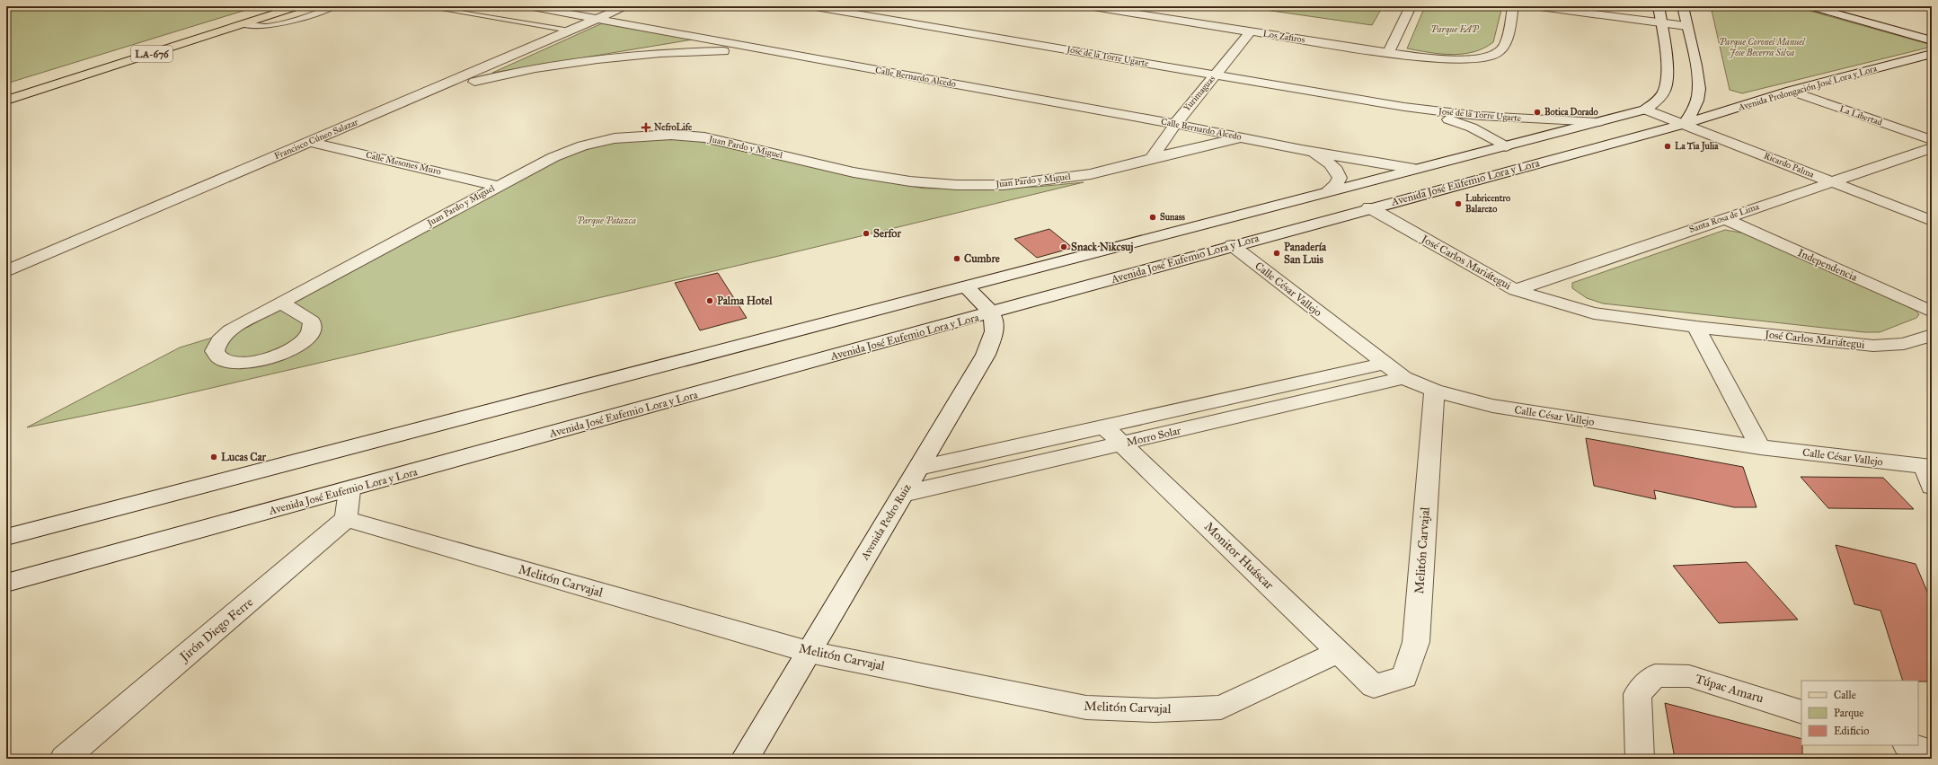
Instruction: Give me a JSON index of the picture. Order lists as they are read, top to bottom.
{
  "streets": {
    "main road": ["LA-676"],
    "street": [
      "Los Zafiros",
      "José de la Torre Ugarte",
      "Calle Bernardo Alcedo",
      "Avenida Prolongación José Lora y Lora",
      "Yurimaguas",
      "La Libertad",
      "Francisco Cúneo Salazar",
      "Juan Pardo y Miguel",
      "Calle Mesones Muro",
      "Ricardo Palma",
      "Avenida José Eufemio Lora y Lora",
      "Santa Rosa de Lima",
      "José Carlos Mariátegui",
      "Independencia",
      "Calle César Vallejo",
      "Morro Solar",
      "Avenida Pedro Ruiz",
      "Melitón Carvajal",
      "Monitor Huáscar",
      "Jirón Diego Ferre",
      "Túpac Amaru"
    ]
  },
  "crossings": [
    ["Los Zafiros", "Yurimaguas"],
    ["José de la Torre Ugarte", "Yurimaguas"],
    ["Calle Bernardo Alcedo", "Yurimaguas"],
    ["Calle Bernardo Alcedo", "Francisco Cúneo Salazar"],
    ["Calle Bernardo Alcedo", "Juan Pardo y Miguel"],
    ["Avenida Prolongación José Lora y Lora", "La Libertad"],
    ["Avenida Prolongación José Lora y Lora", "Ricardo Palma"],
    ["Avenida Prolongación José Lora y Lora", "Avenida José Eufemio Lora y Lora"],
    ["Yurimaguas", "Juan Pardo y Miguel"],
    ["Francisco Cúneo Salazar", "Calle Mesones Muro"],
    ["Juan Pardo y Miguel", "Calle Mesones Muro"],
    ["Ricardo Palma", "Avenida José Eufemio Lora y Lora"],
    ["Ricardo Palma", "Santa Rosa de Lima"],
    ["Avenida José Eufemio Lora y Lora", "José Carlos Mariátegui"],
    ["Avenida José Eufemio Lora y Lora", "Calle César Vallejo"],
    ["Avenida José Eufemio Lora y Lora", "Avenida Pedro Ruiz"],
    ["Santa Rosa de Lima", "José Carlos Mariátegui"],
    ["Santa Rosa de Lima", "Independencia"],
    ["Calle César Vallejo", "Morro Solar"],
    ["Calle César Vallejo", "Melitón Carvajal"],
    ["Morro Solar", "Avenida Pedro Ruiz"],
    ["Morro Solar", "Monitor Huáscar"],
    ["Avenida Pedro Ruiz", "Melitón Carvajal"],
    ["Melitón Carvajal", "Monitor Huáscar"],
    ["Melitón Carvajal", "Jirón Diego Ferre"]
  ],
  "parks": ["Parque FAP", "Parque Coronel Manuel Jose Becerra Silva", "Parque Patazca"],
  "places": {
    "other": [
      "Botica Dorado",
      "La Tia Julia",
      "Lubricentro Balarezo",
      "Sunass",
      "Serfor",
      "Snack Nikcsuj",
      "Panadería San Luis",
      "Cumbre",
      "Palma Hotel",
      "Lucas Car"
    ],
    "health": ["NefroLife"]
  },
  "legend": ["Calle", "Parque", "Edificio"]
}
